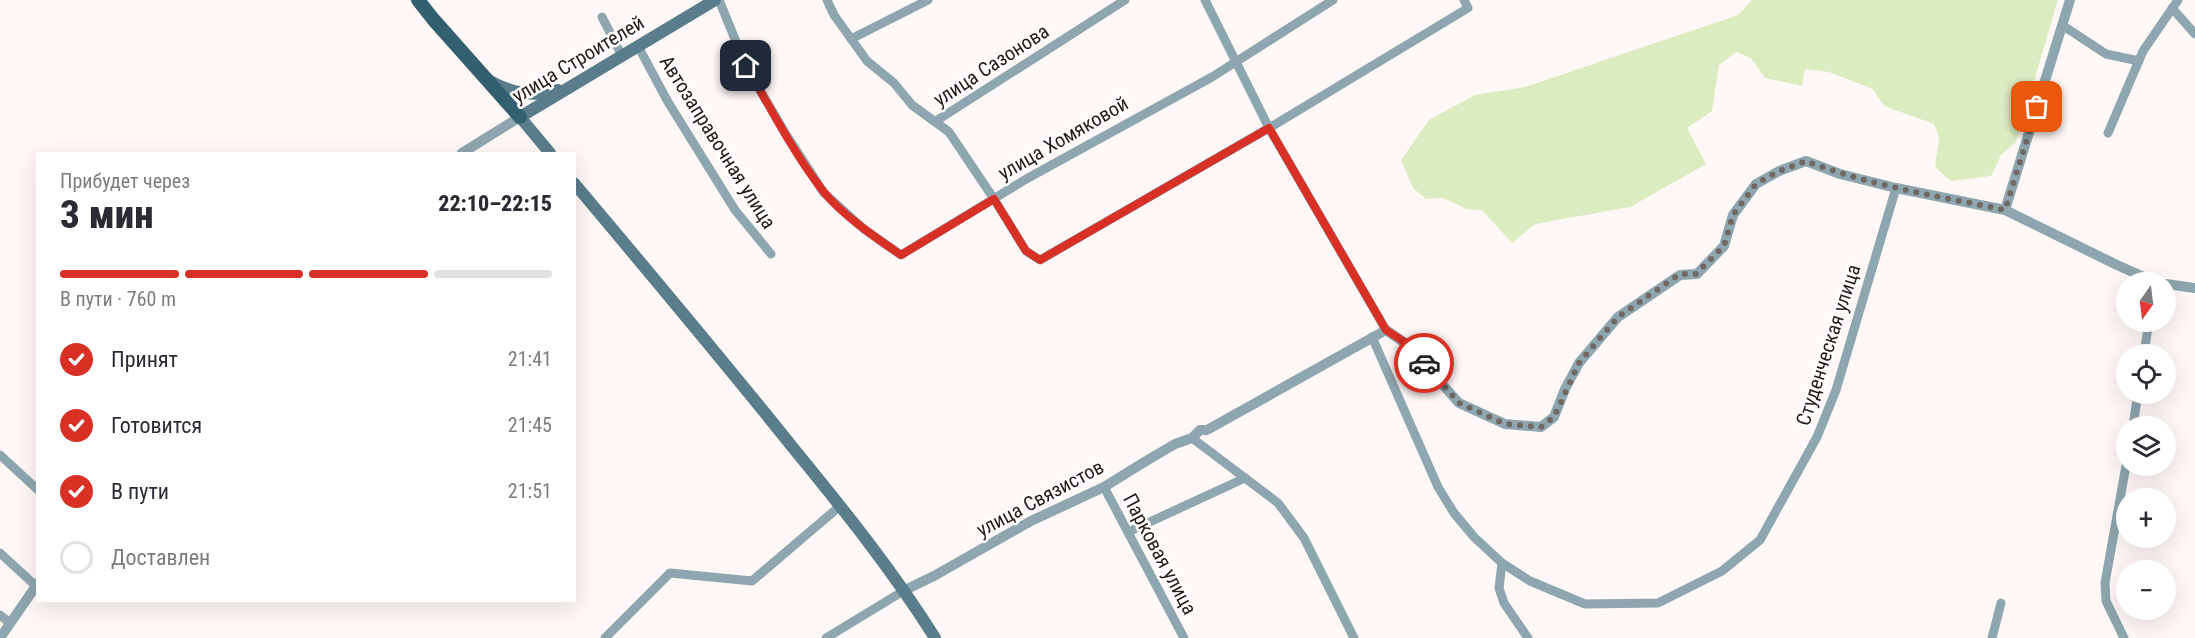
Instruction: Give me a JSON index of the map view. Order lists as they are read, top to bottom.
{
  "streets": {
    "main road": ["улица Строителей"],
    "street": [
      "улица Сазонова",
      "улица Хомяковой",
      "Автозаправочная улица",
      "Студенческая улица",
      "улица Связистов",
      "Парковая улица"
    ]
  },
  "crossings": [
    ["улица Строителей", "улица Хомяковой"],
    ["улица Строителей", "Автозаправочная улица"],
    ["Студенческая улица", "улица Связистов"],
    ["улица Связистов", "Парковая улица"]
  ],
  "north": "bottom",
  "page": {
    "heading": ["3 мин", "Прибудет через", "22:10–22:15"],
    "bar": "В пути · 760 m",
    "map_buttons": ["+", "−"],
    "list": [
      ["Принят", "21:41"],
      ["Готовится", "21:45"],
      ["В пути", "21:51"],
      "Доставлен"
    ]
  }
}
